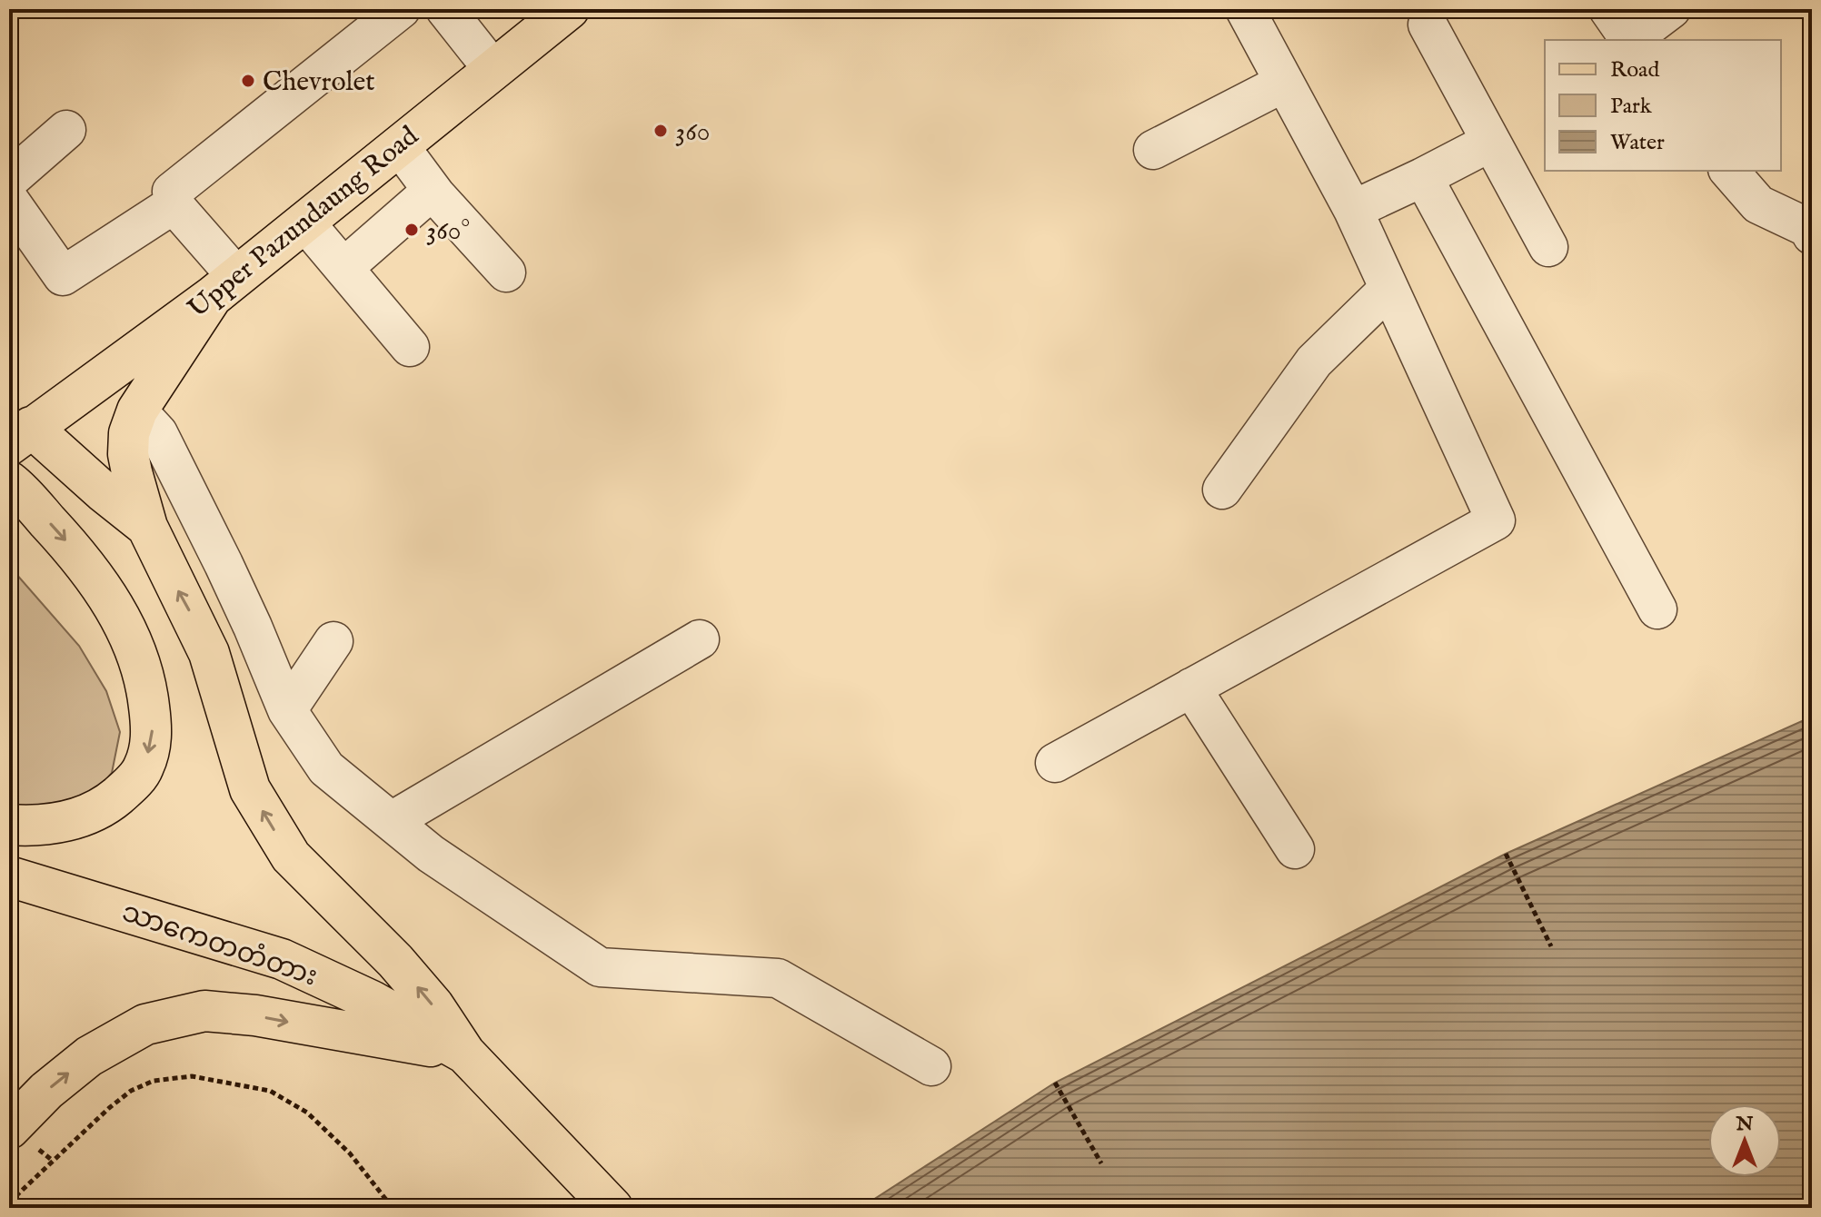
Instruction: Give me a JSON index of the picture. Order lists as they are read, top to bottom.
{
  "streets": {
    "main road": ["Upper Pazundaung Road", "သာကေတတံတား"]
  },
  "places": ["Chevrolet", "360", "360°"],
  "legend": ["Road", "Park", "Water"],
  "north": "top"
}
